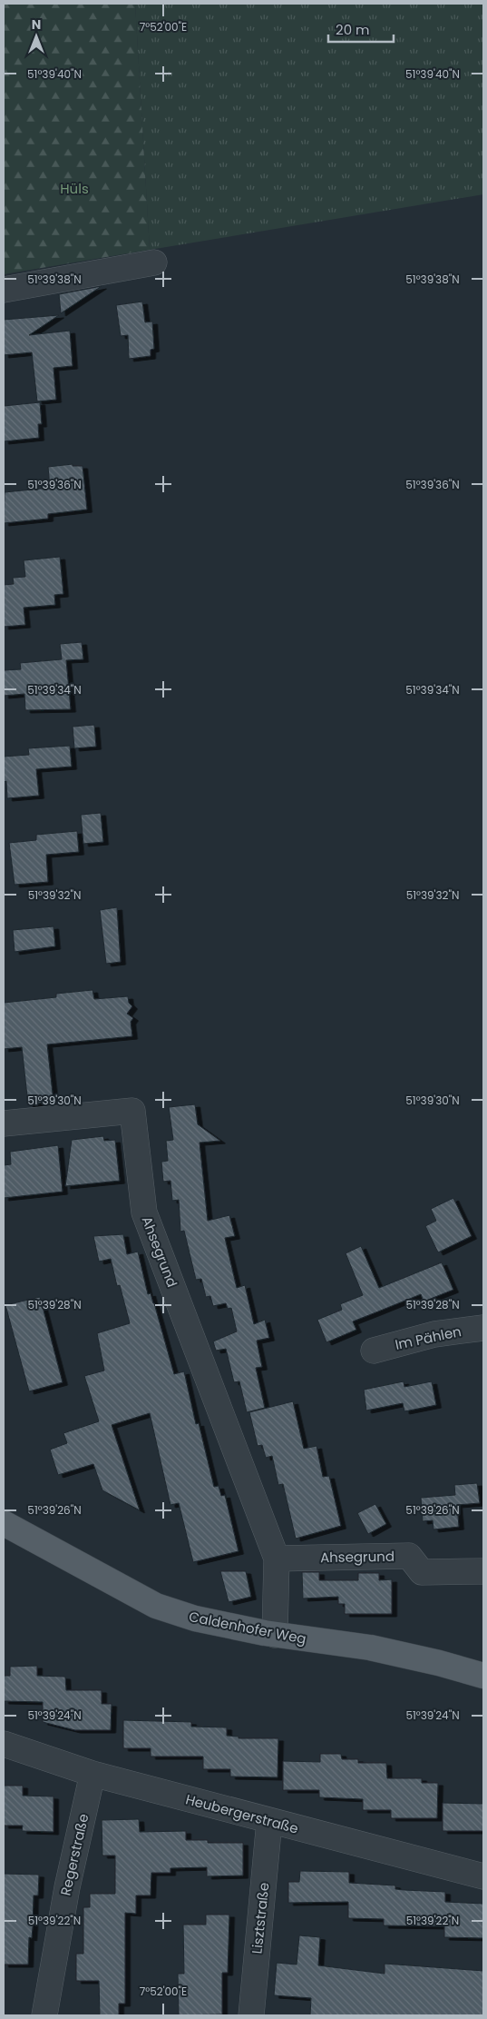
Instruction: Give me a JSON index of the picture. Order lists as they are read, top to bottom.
{
  "streets": {
    "main road": ["Caldenhofer Weg"],
    "street": [
      "Ahsegrund",
      "Im Pählen",
      "Heubergerstraße",
      "Regerstraße",
      "Lisztstraße"
    ]
  },
  "crossings": [
    ["Ahsegrund", "Caldenhofer Weg"],
    ["Heubergerstraße", "Regerstraße"],
    ["Heubergerstraße", "Lisztstraße"]
  ],
  "parks": ["Hüls"],
  "scale_bar": "20 m",
  "north": "top",
  "coordinates": [
    "7°52'00\"E",
    "51°39'40\"N",
    "51°39'38\"N",
    "51°39'36\"N",
    "51°39'34\"N",
    "51°39'32\"N",
    "51°39'30\"N",
    "51°39'28\"N",
    "51°39'26\"N",
    "51°39'24\"N",
    "51°39'22\"N"
  ]
}
